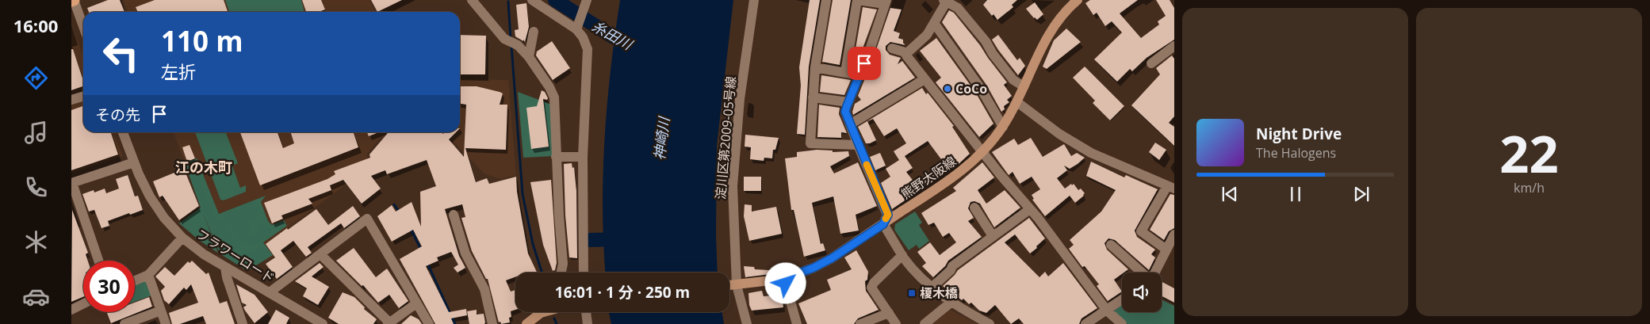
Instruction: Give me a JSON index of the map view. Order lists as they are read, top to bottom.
{
  "streets": {
    "main road": ["熊野大阪線"],
    "street": ["淀川区第2009-05号線", "フラワーロード"]
  },
  "crossings": [
    ["淀川区第2009-05号線", "熊野大阪線"]
  ],
  "districts": ["江の木町"],
  "water": ["糸田川", "神崎川"],
  "places": {
    "other": ["CoCo"],
    "transit": ["榎木橋"]
  },
  "page": {
    "tabs": "16:00",
    "tile": ["22", "km/h"],
    "turn": ["110 m", "左折"],
    "then": "その先",
    "song": ["Night Drive", "The Halogens"],
    "limit": "30",
    "trip": "16:01 · 1 分 · 250 m"
  }
}
